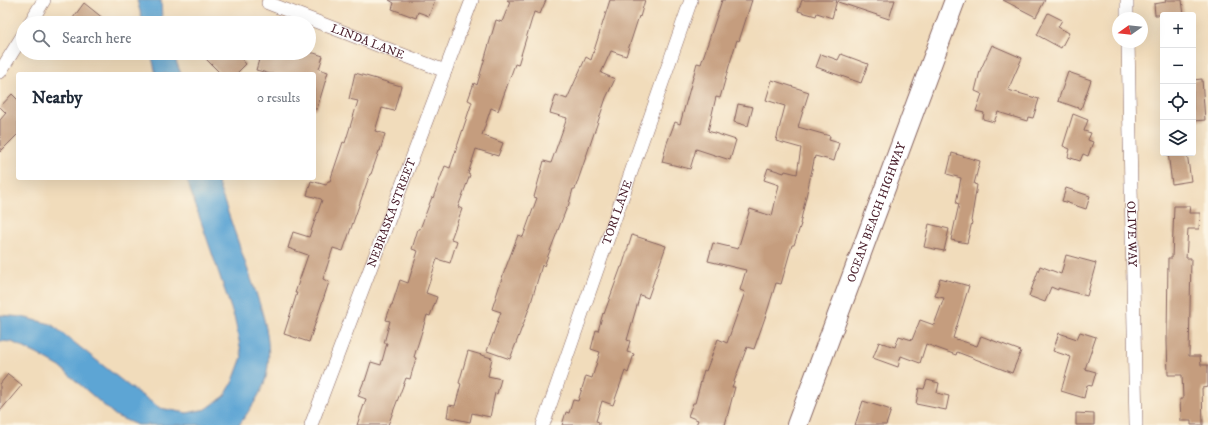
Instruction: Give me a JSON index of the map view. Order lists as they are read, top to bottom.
{
  "streets": {
    "main road": ["OCEAN BEACH HIGHWAY"],
    "street": [
      "LINDA LANE",
      "TORI LANE",
      "NEBRASKA STREET",
      "OLIVE WAY"
    ]
  },
  "crossings": [
    ["LINDA LANE", "NEBRASKA STREET"]
  ],
  "north": "left",
  "page": {
    "map_buttons": ["+", "−"],
    "search": "Search here",
    "heading": ["Nearby", "0 results"]
  }
}
